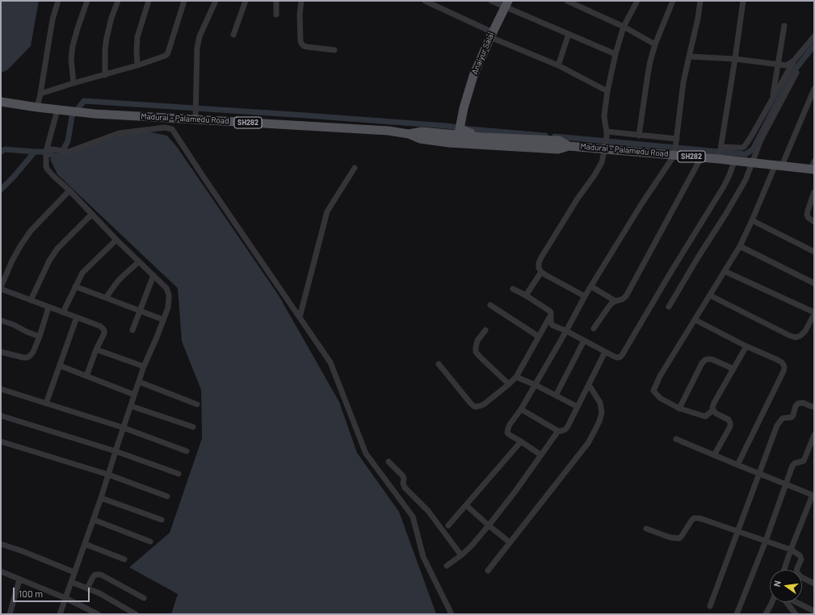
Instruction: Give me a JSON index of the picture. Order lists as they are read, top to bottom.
{
  "streets": {
    "main road": ["Anaiyur Salai", "Madurai - Palamedu Road", "SH282"]
  },
  "crossings": [
    ["Anaiyur Salai", "Madurai - Palamedu Road"]
  ],
  "scale_bar": "100 m",
  "north": "left"
}
